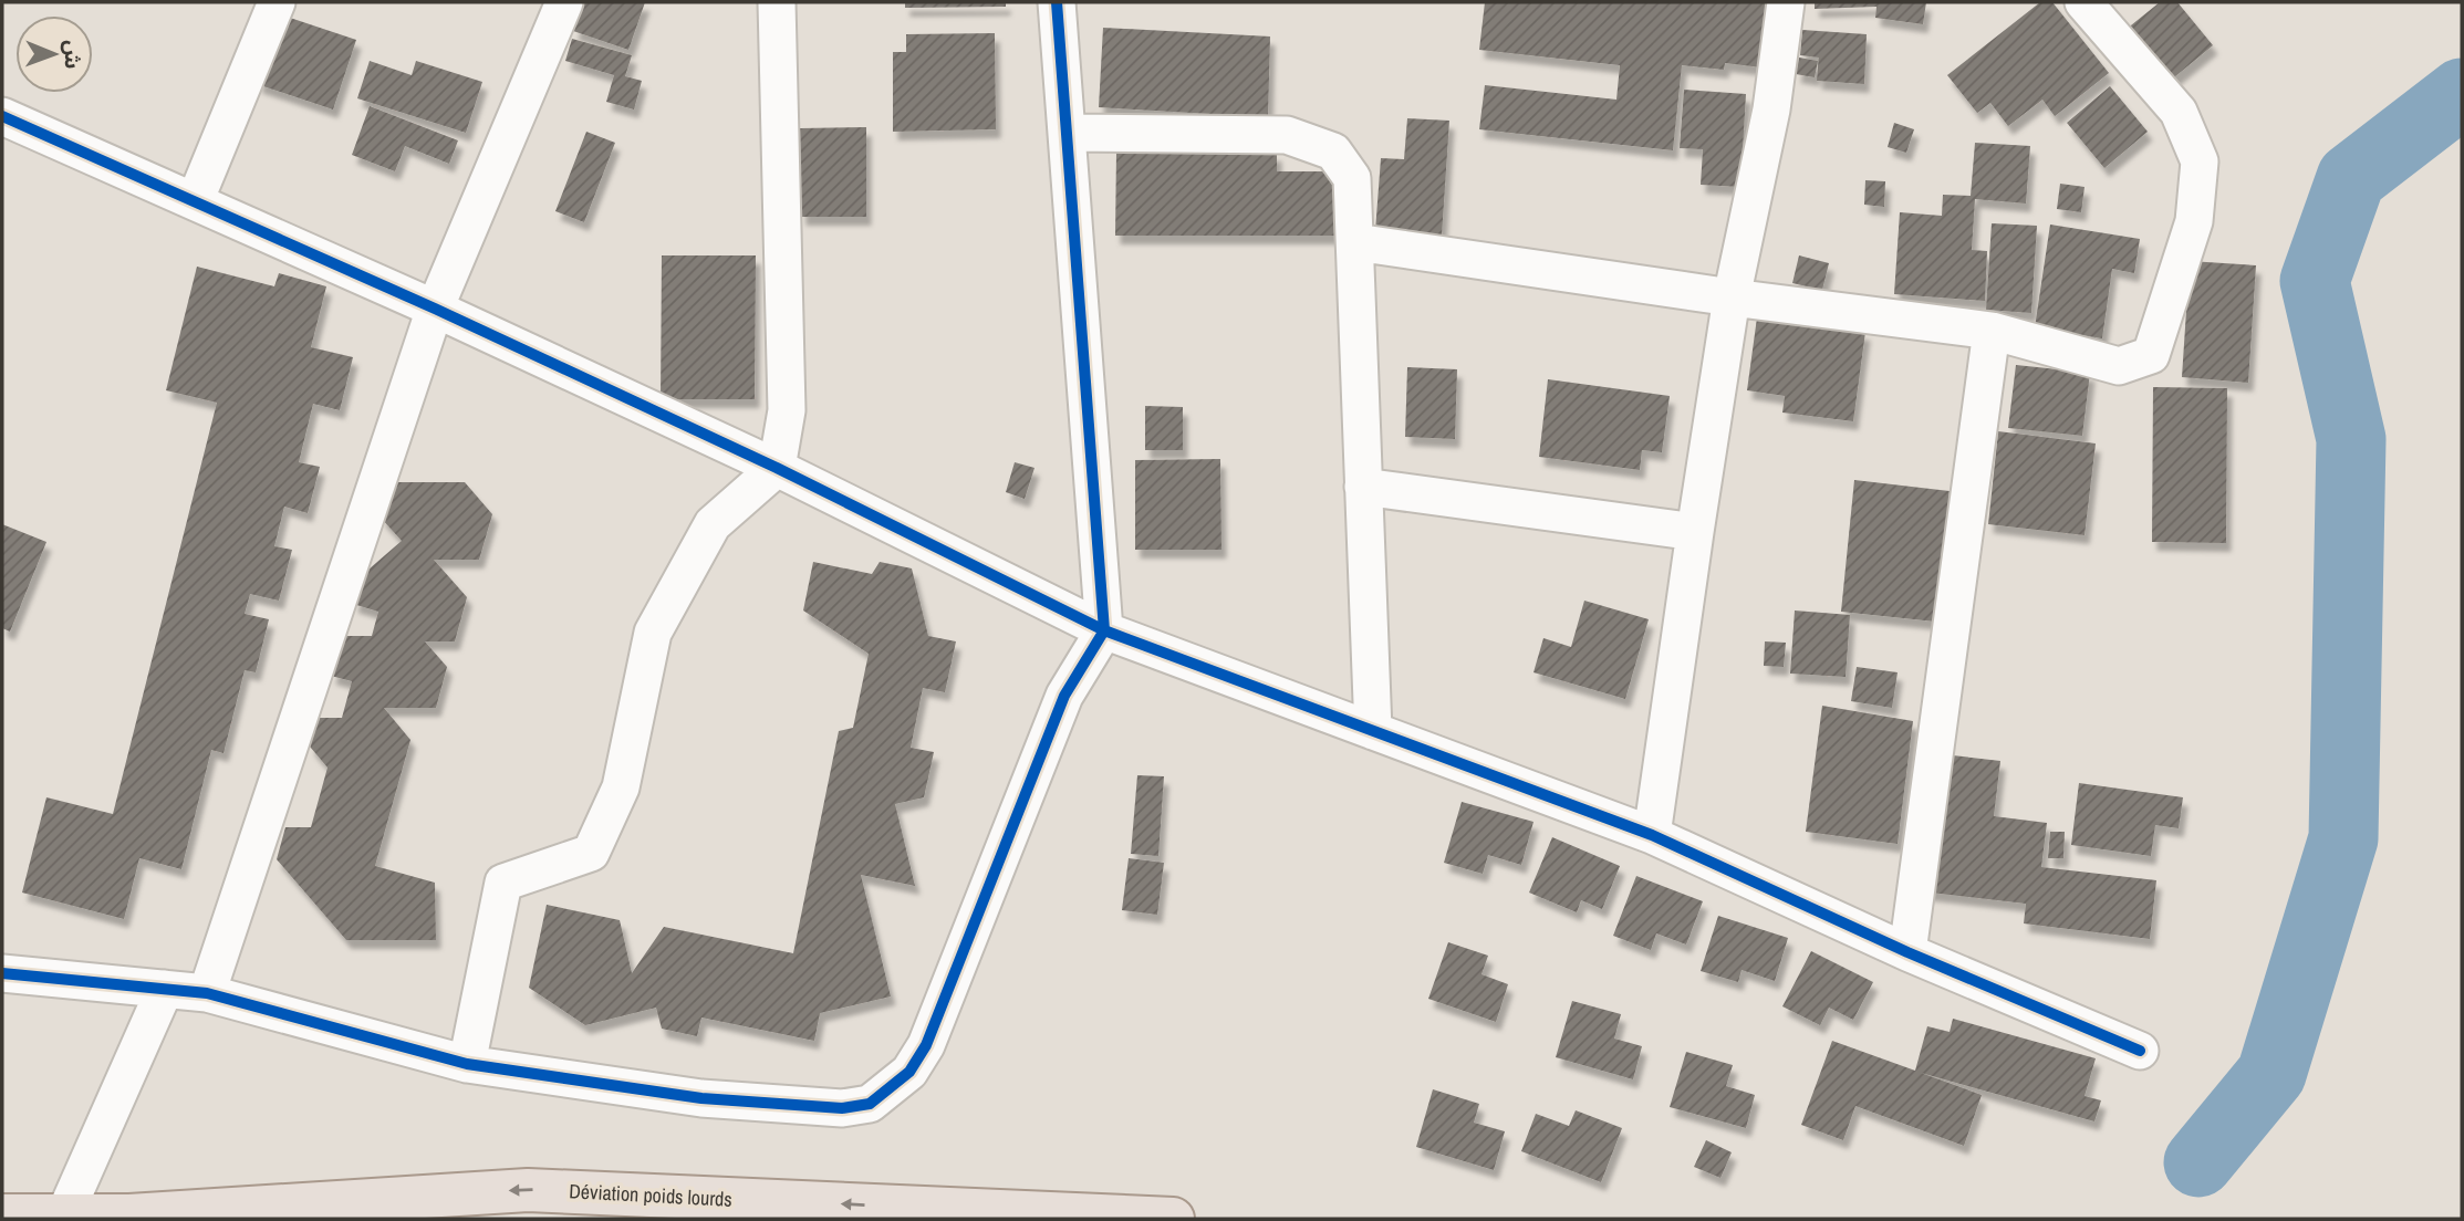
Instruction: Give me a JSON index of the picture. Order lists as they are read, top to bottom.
{
  "streets": {
    "main road": ["Déviation poids lourds"]
  },
  "one_way": ["Déviation poids lourds"],
  "north": "right"
}
